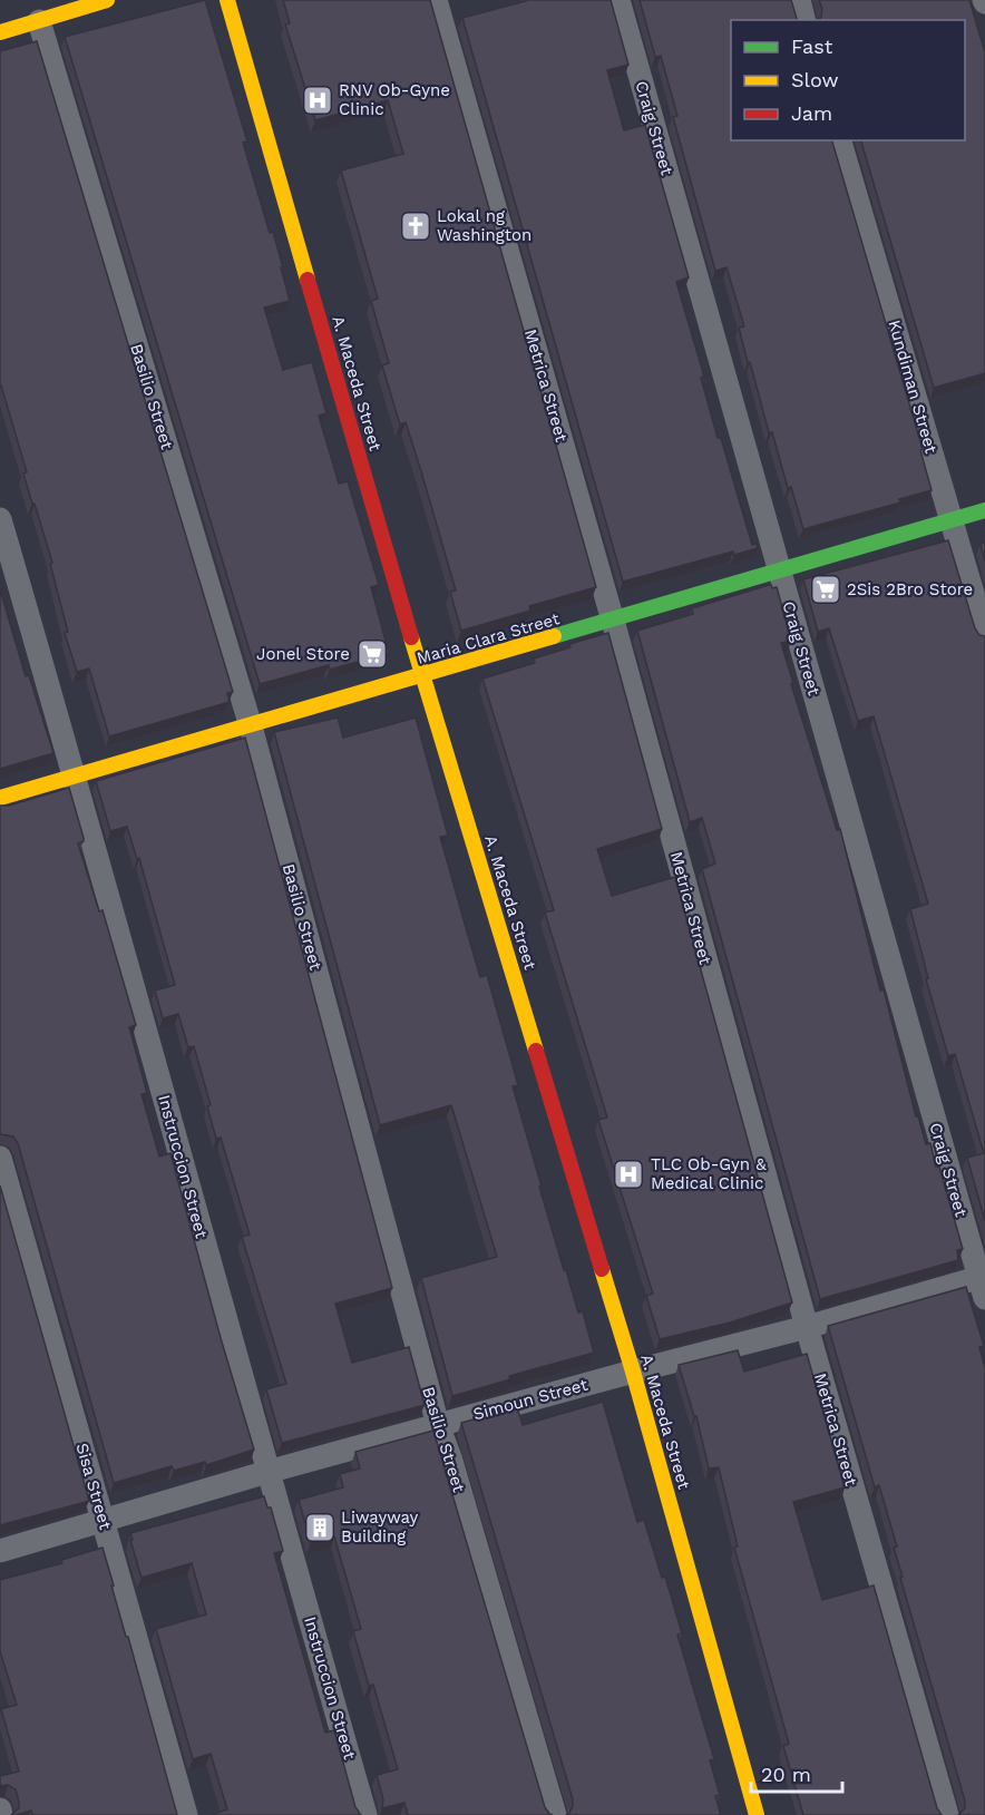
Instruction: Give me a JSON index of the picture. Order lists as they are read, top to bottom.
{
  "streets": {
    "main road": ["A. Maceda Street", "Maria Clara Street"],
    "street": [
      "Craig Street",
      "Metrica Street",
      "Kundiman Street",
      "Basilio Street",
      "Instruccion Street",
      "Simoun Street",
      "Sisa Street"
    ]
  },
  "crossings": [
    ["Craig Street", "Maria Clara Street"],
    ["Craig Street", "Simoun Street"],
    ["A. Maceda Street", "Maria Clara Street"],
    ["A. Maceda Street", "Simoun Street"],
    ["Metrica Street", "Maria Clara Street"],
    ["Metrica Street", "Simoun Street"],
    ["Kundiman Street", "Maria Clara Street"],
    ["Basilio Street", "Maria Clara Street"],
    ["Basilio Street", "Simoun Street"],
    ["Maria Clara Street", "Instruccion Street"],
    ["Instruccion Street", "Simoun Street"],
    ["Simoun Street", "Sisa Street"]
  ],
  "places": {
    "hospital": ["RNV Ob-Gyne Clinic", "TLC Ob-Gyn & Medical Clinic"],
    "church": ["Lokal ng Washington"],
    "supermarket": ["2Sis 2Bro Store", "Jonel Store"],
    "building": ["Liwayway Building"]
  },
  "legend": ["Fast", "Slow", "Jam"],
  "scale_bar": "20 m"
}
